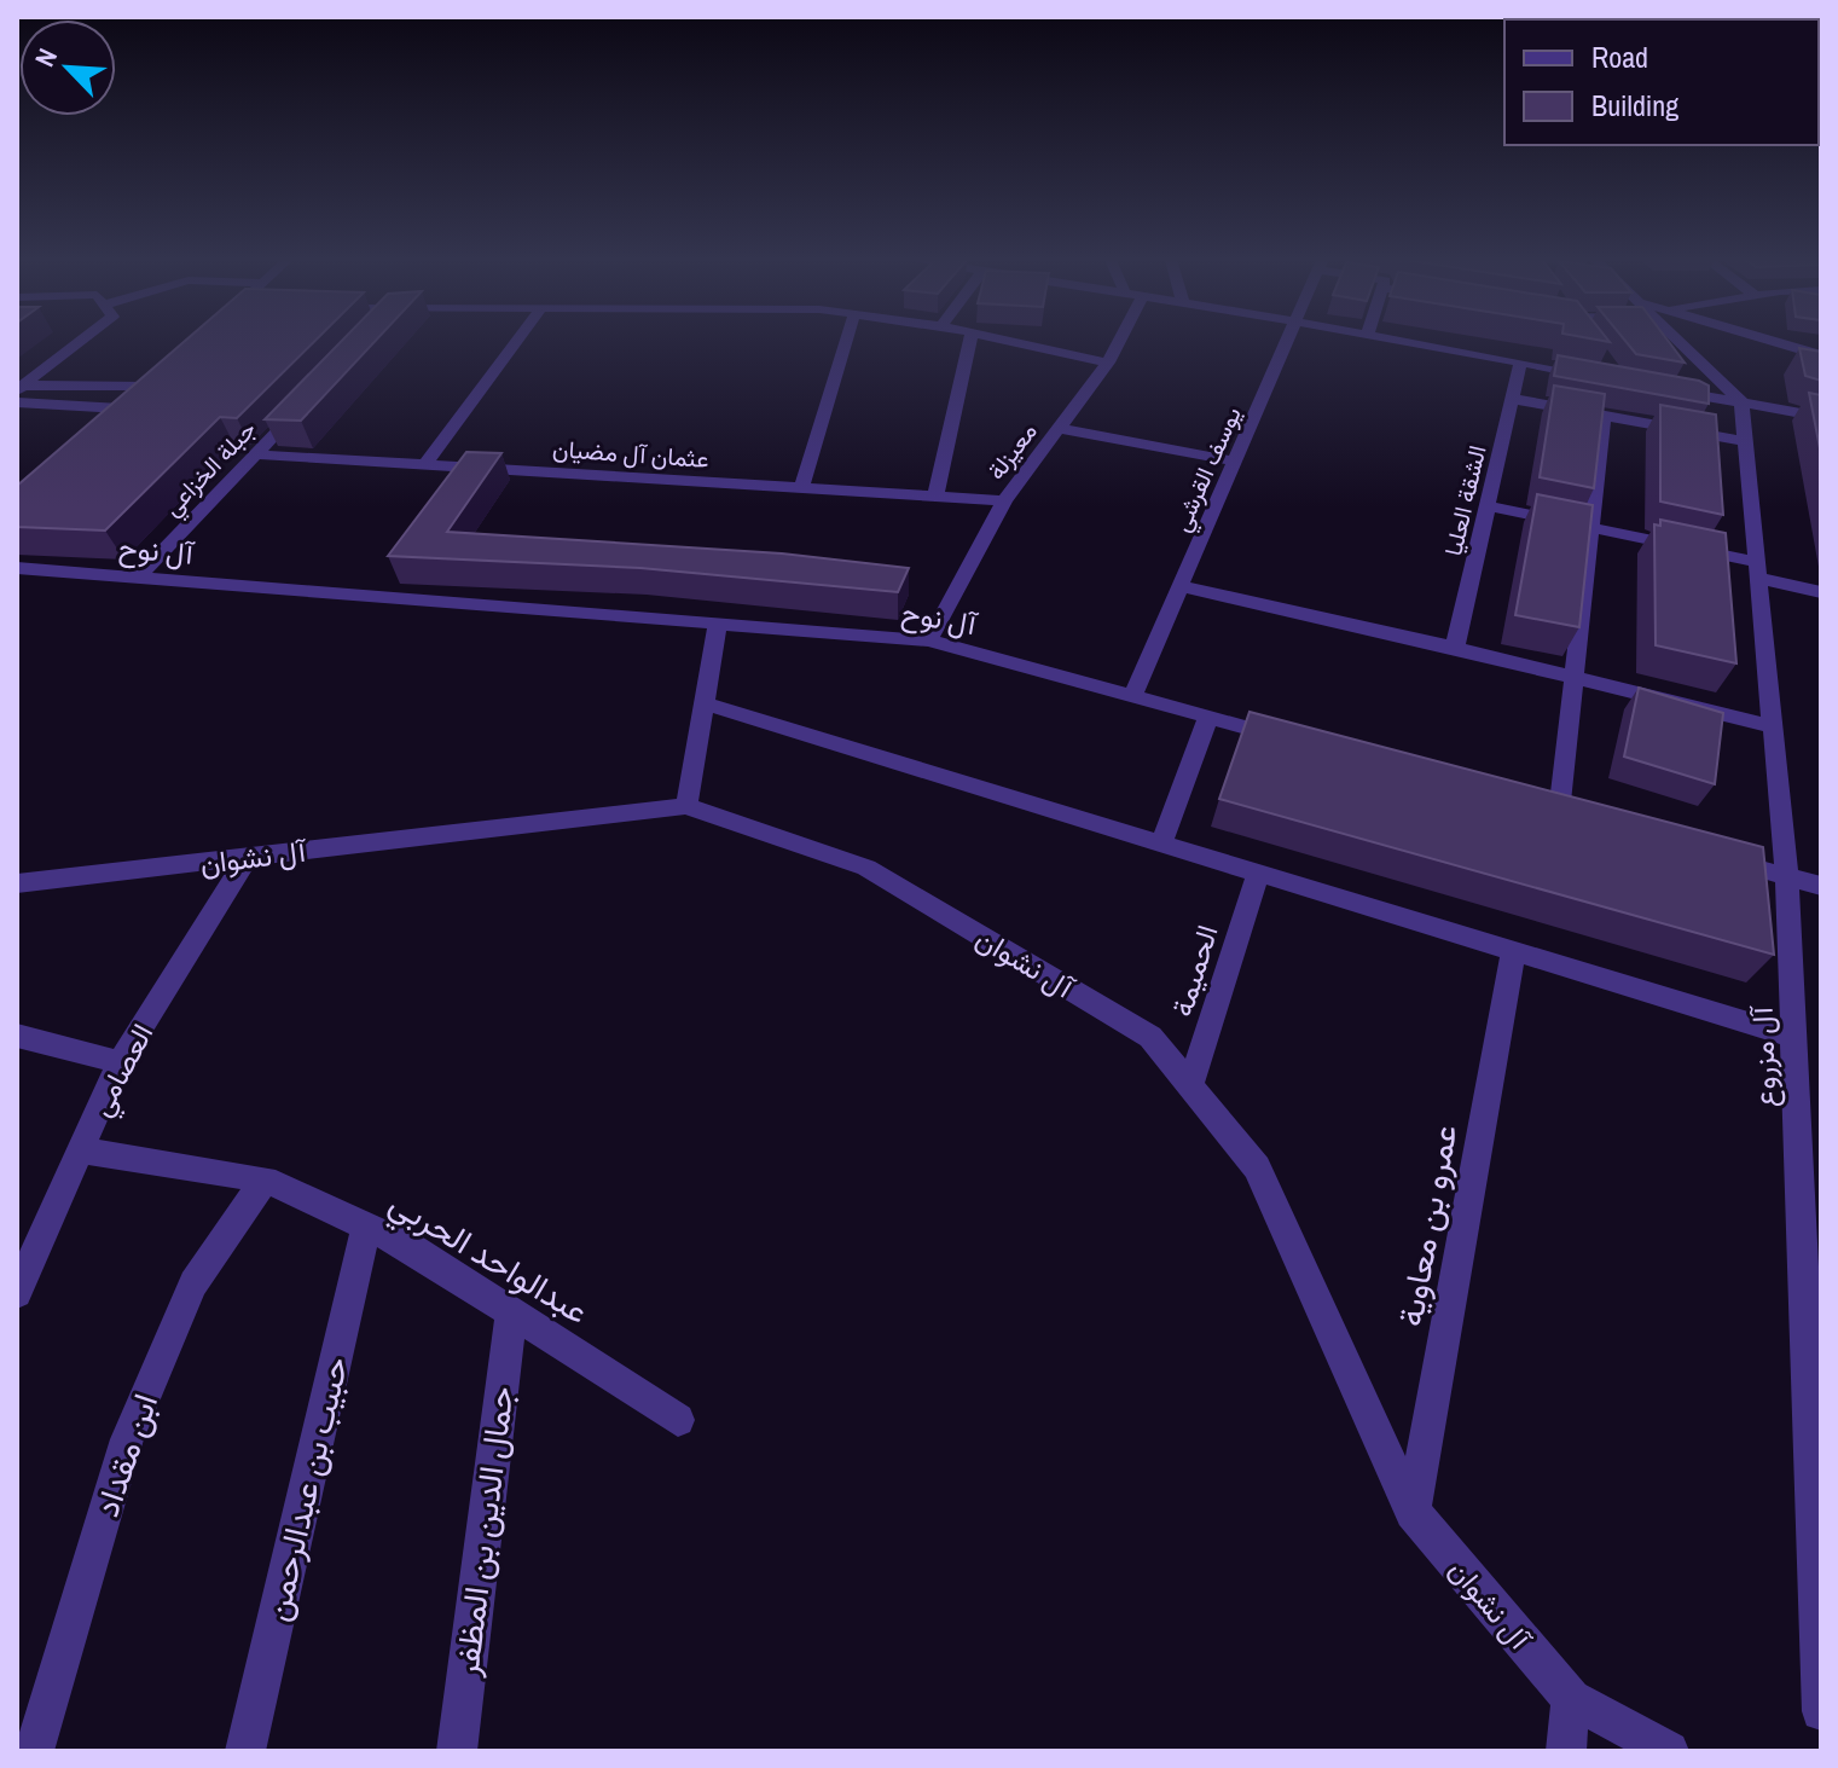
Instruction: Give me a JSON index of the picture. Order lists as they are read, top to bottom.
{
  "streets": {
    "street": [
      "معيزلة",
      "عثمان آل مضيان",
      "جبلة الخزاعي",
      "يوسف القرشي",
      "الشقة العليا",
      "آل نوح",
      "آل نشوان",
      "الحميمة",
      "آل مزروع",
      "العصامي",
      "عمرو بن معاوية",
      "عبدالواحد الحربي",
      "ابن مقداد",
      "حبيب بن عبدالرحمن",
      "جمال الدين بن المظفر"
    ]
  },
  "crossings": [
    ["معيزلة", "عثمان آل مضيان"],
    ["معيزلة", "آل نوح"],
    ["عثمان آل مضيان", "جبلة الخزاعي"],
    ["جبلة الخزاعي", "آل نوح"],
    ["يوسف القرشي", "آل نوح"],
    ["آل نشوان", "الحميمة"],
    ["آل نشوان", "العصامي"],
    ["آل نشوان", "عمرو بن معاوية"],
    ["العصامي", "عبدالواحد الحربي"],
    ["عبدالواحد الحربي", "ابن مقداد"],
    ["عبدالواحد الحربي", "حبيب بن عبدالرحمن"],
    ["عبدالواحد الحربي", "جمال الدين بن المظفر"]
  ],
  "legend": ["Road", "Building"],
  "north": "top left"
}
